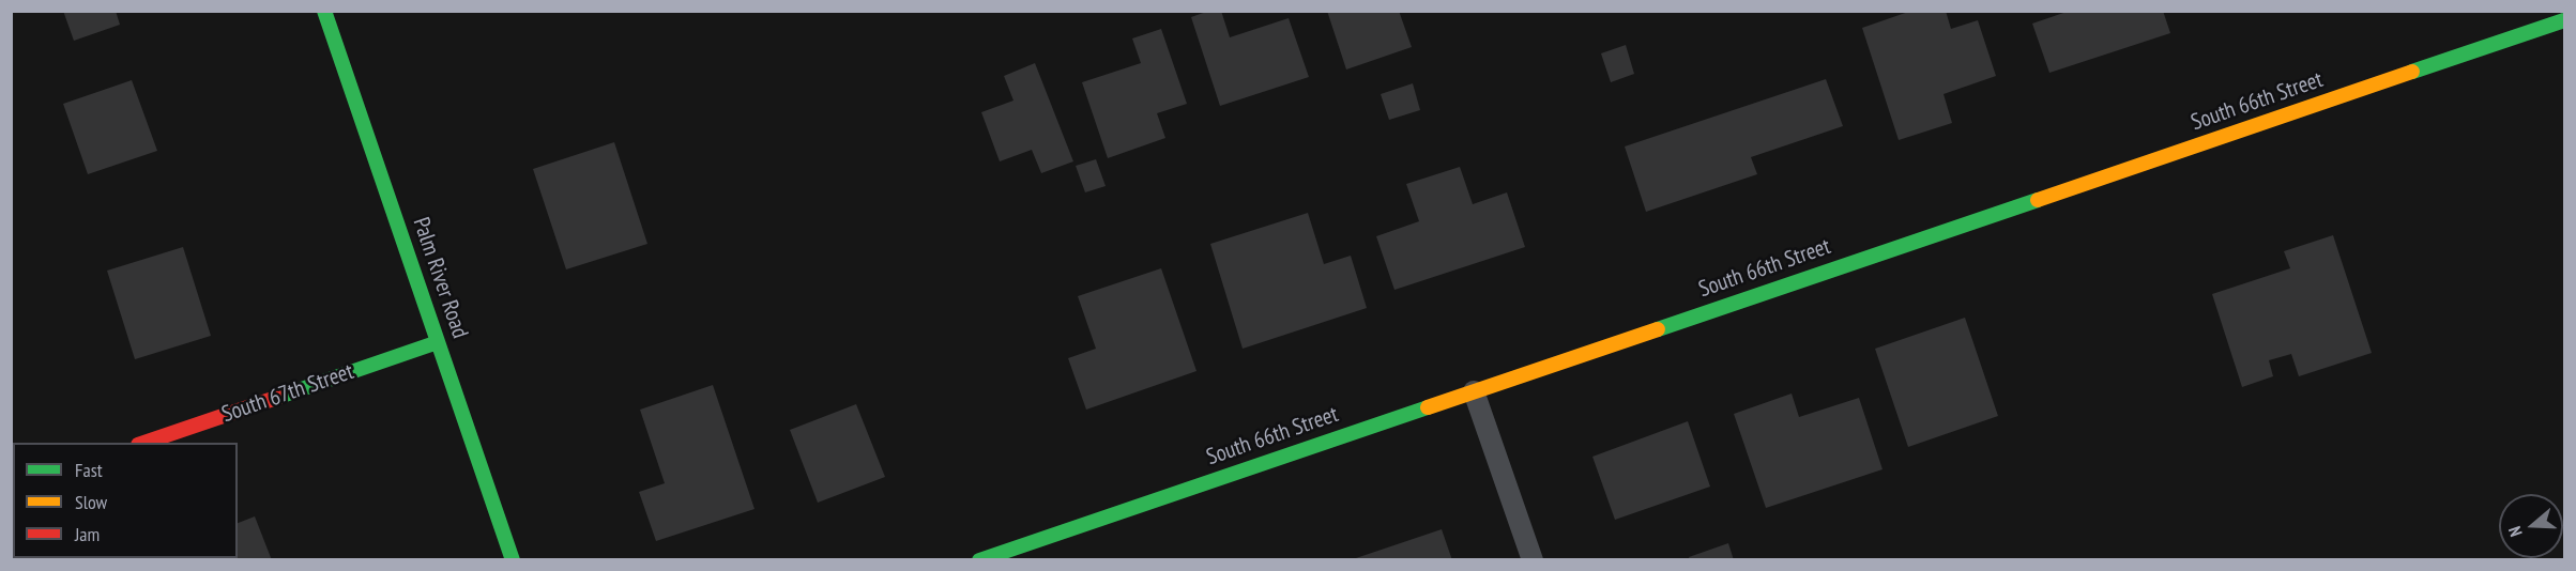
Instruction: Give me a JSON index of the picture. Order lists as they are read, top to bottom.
{
  "streets": {
    "street": ["South 66th Street", "Palm River Road", "South 67th Street"]
  },
  "crossings": [
    ["Palm River Road", "South 67th Street"]
  ],
  "legend": ["Fast", "Slow", "Jam"],
  "north": "left"
}
